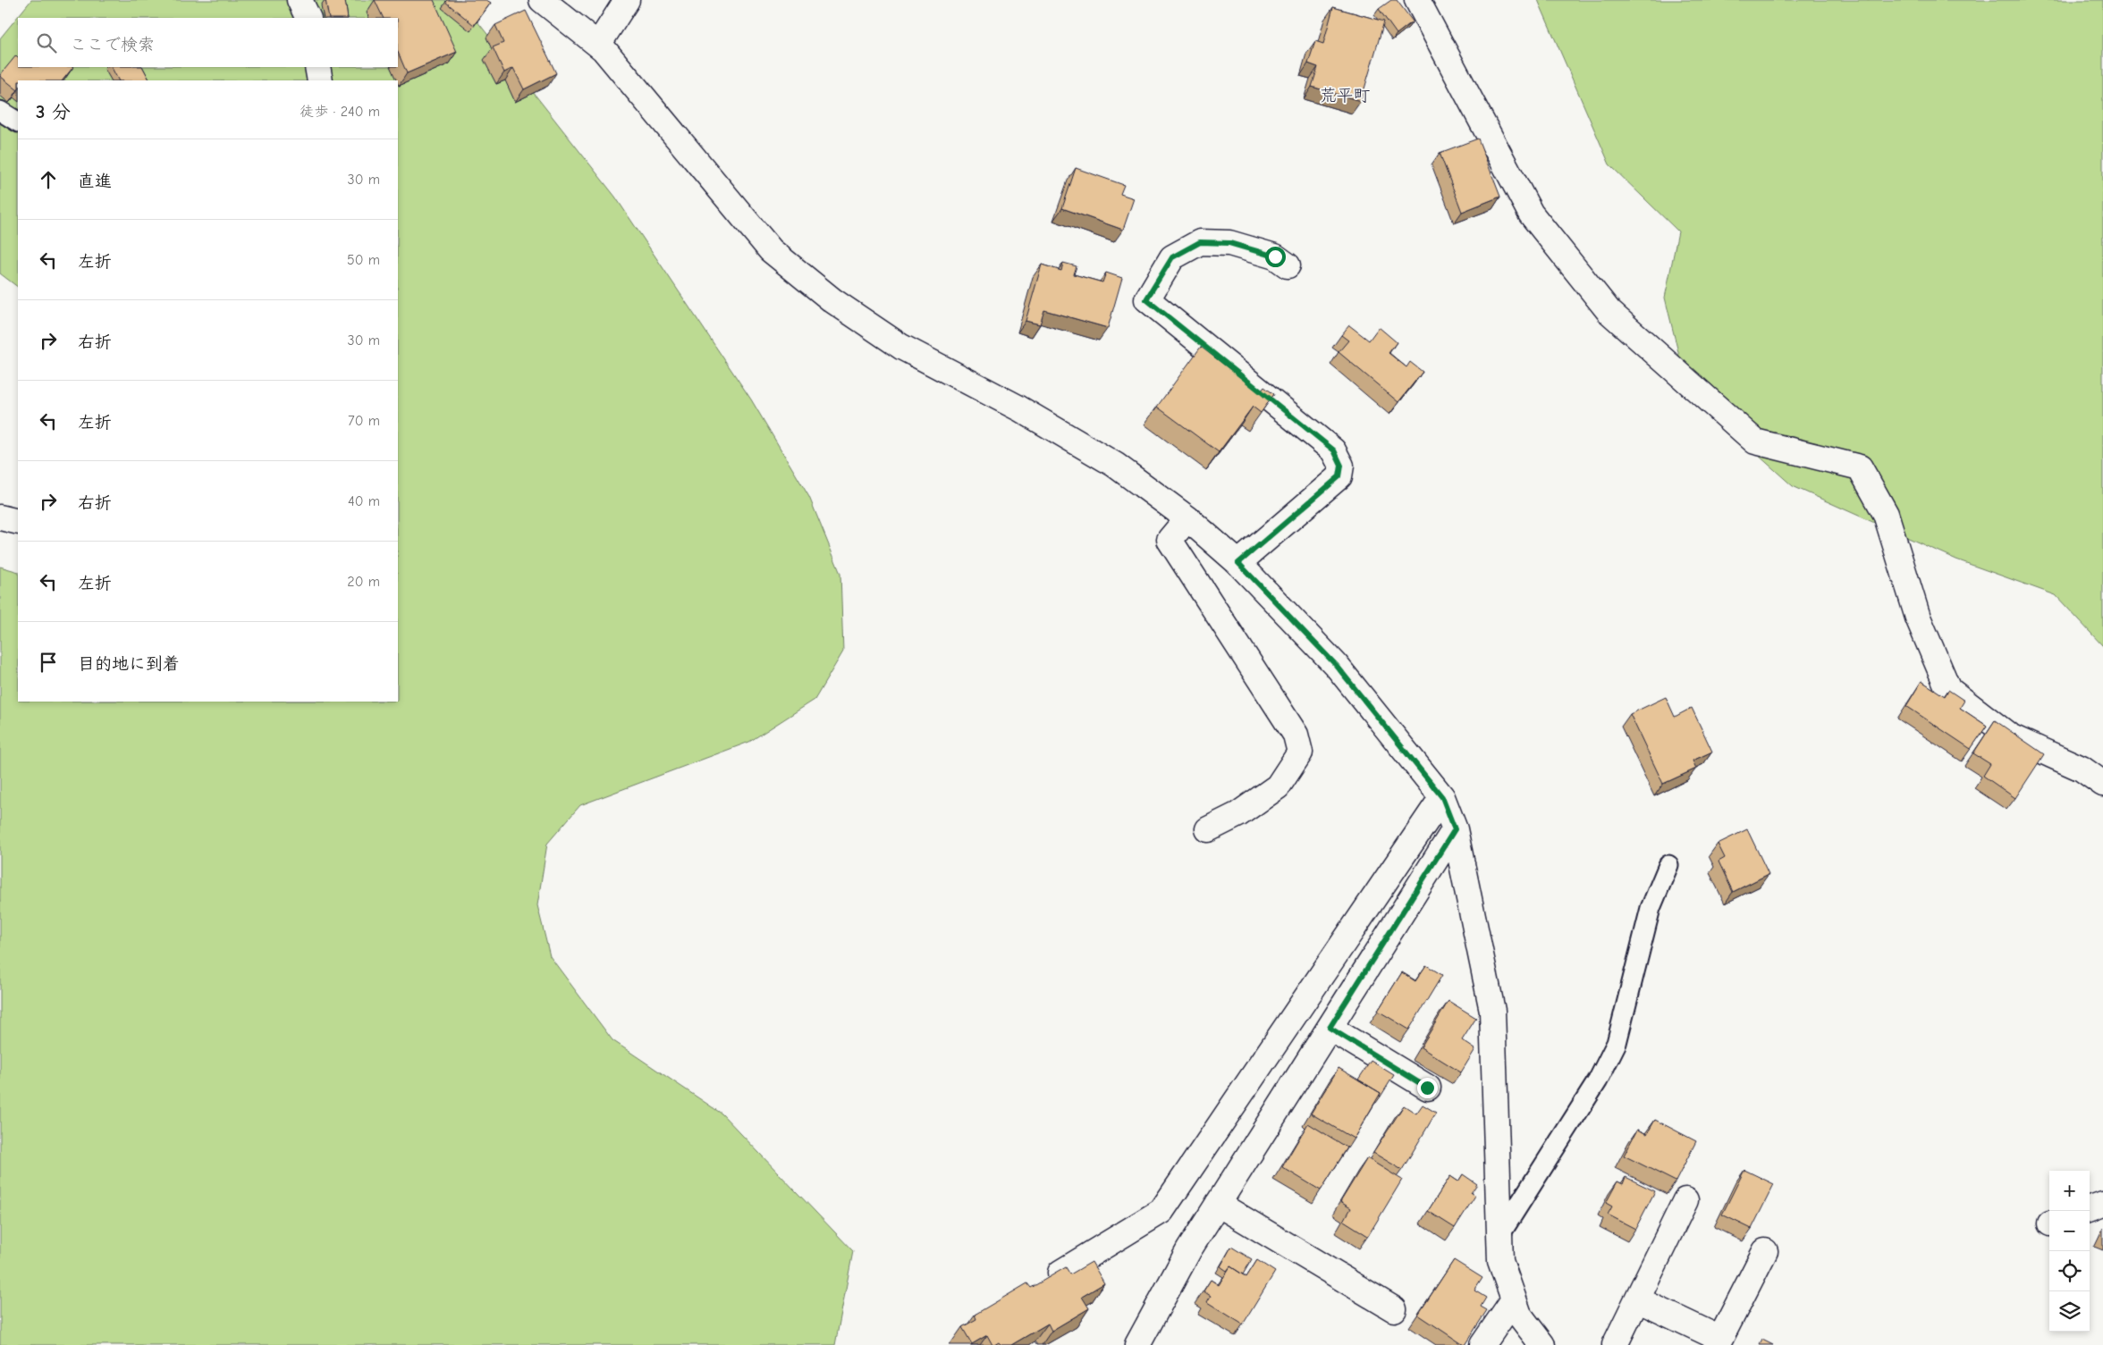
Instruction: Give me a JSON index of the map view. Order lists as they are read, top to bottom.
{
  "districts": ["荒平町"],
  "page": {
    "search": "ここで検索",
    "heading": ["3 分", "徒歩 · 240 m"],
    "list": [
      ["直進", "30 m"],
      ["左折", "50 m"],
      ["右折", "30 m"],
      ["左折", "70 m"],
      ["右折", "40 m"],
      ["左折", "20 m"],
      "目的地に到着"
    ],
    "map_buttons": ["+", "−"]
  }
}
